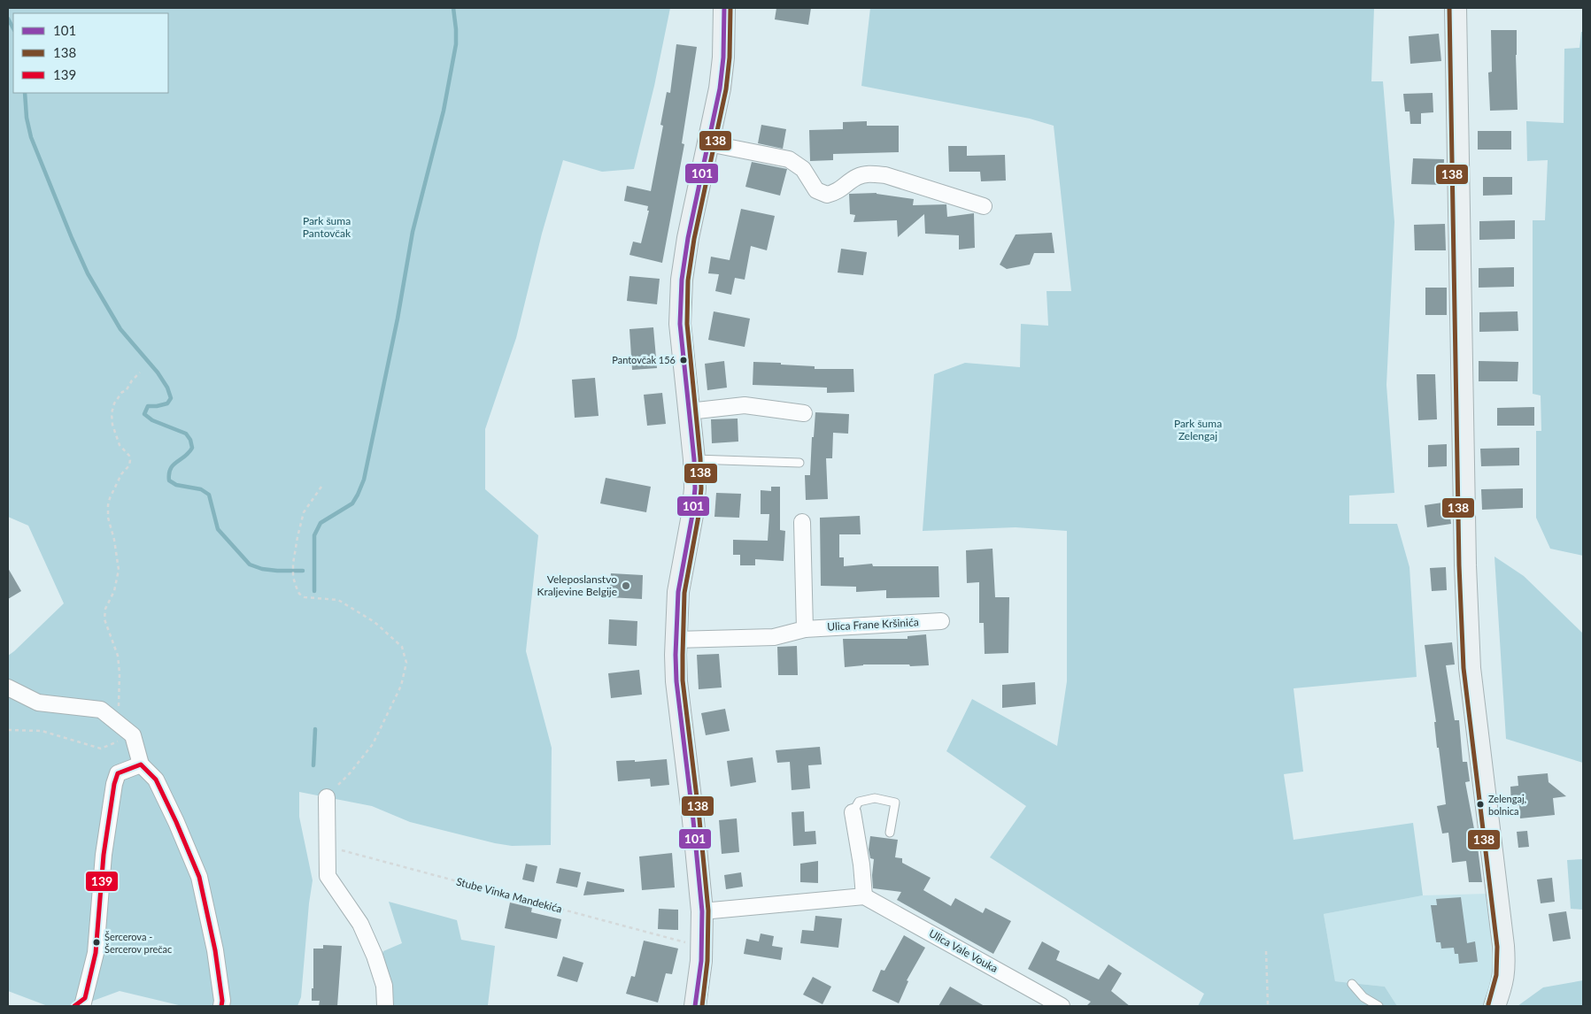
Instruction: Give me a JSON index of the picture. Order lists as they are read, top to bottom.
{
  "streets": {
    "street": ["Ulica Frane Kršinića", "Ulica Vale Vouka"],
    "path": ["Stube Vinka Mandekića"]
  },
  "parks": ["Park šuma Pantovčak", "Park šuma Zelengaj"],
  "places": [
    "Pantovčak 156",
    "Veleposlanstvo Kraljevine Belgije",
    "Zelengaj, bolnica",
    "Šercerova - Šercerov prečac"
  ],
  "lines": ["transit line 101", "transit line 138", "transit line 139"],
  "legend": ["101", "138", "139"]
}
